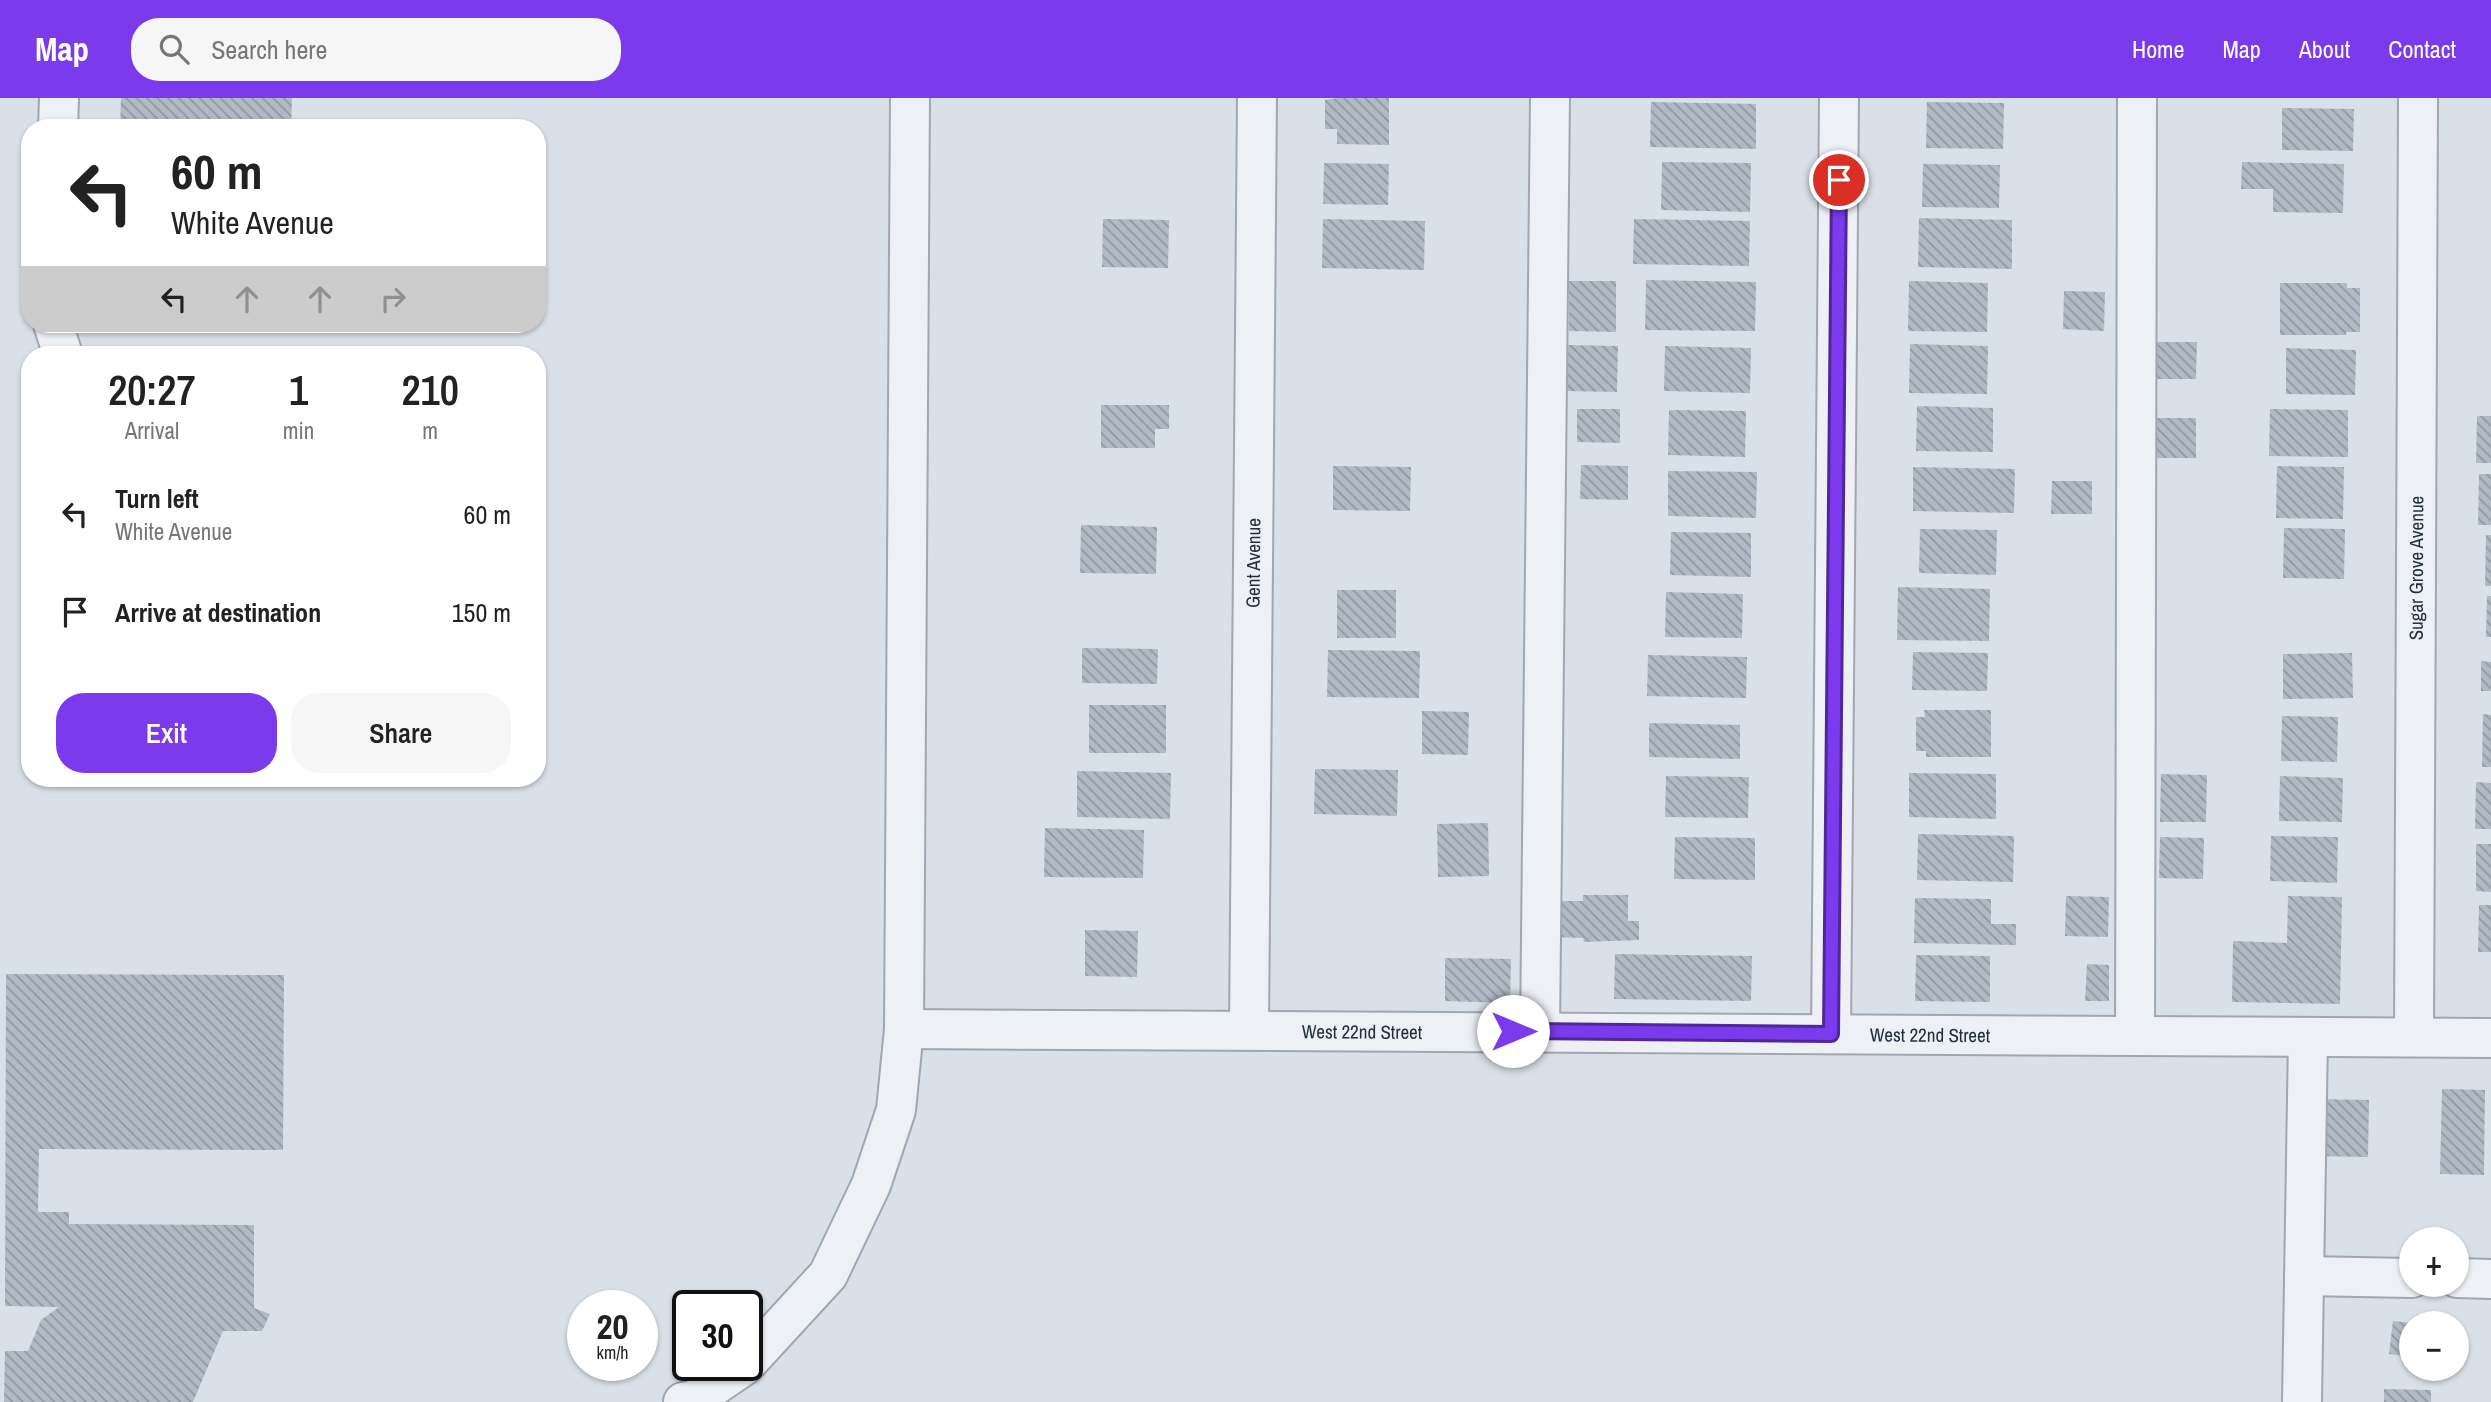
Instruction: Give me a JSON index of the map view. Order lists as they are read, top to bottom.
{
  "streets": {
    "street": ["Gent Avenue", "Sugar Grove Avenue", "West 22nd Street"]
  },
  "crossings": [
    ["Gent Avenue", "West 22nd Street"],
    ["Sugar Grove Avenue", "West 22nd Street"]
  ],
  "page": {
    "header": "Map",
    "search": "Search here",
    "nav": [
      "Home",
      "Map",
      "About",
      "Contact"
    ],
    "turn": ["60 m", "White Avenue"],
    "eta": [
      "20:27",
      "Arrival",
      "1",
      "min",
      "210",
      "m"
    ],
    "list": [
      {
        "name": "Turn left",
        "note": "White Avenue",
        "value": "60 m"
      },
      {
        "name": "Arrive at destination",
        "value": "150 m"
      }
    ],
    "buttons": ["Exit", "Share"],
    "map_buttons": ["+", "−"],
    "speed": "20 km/h",
    "limit": "30"
  }
}
